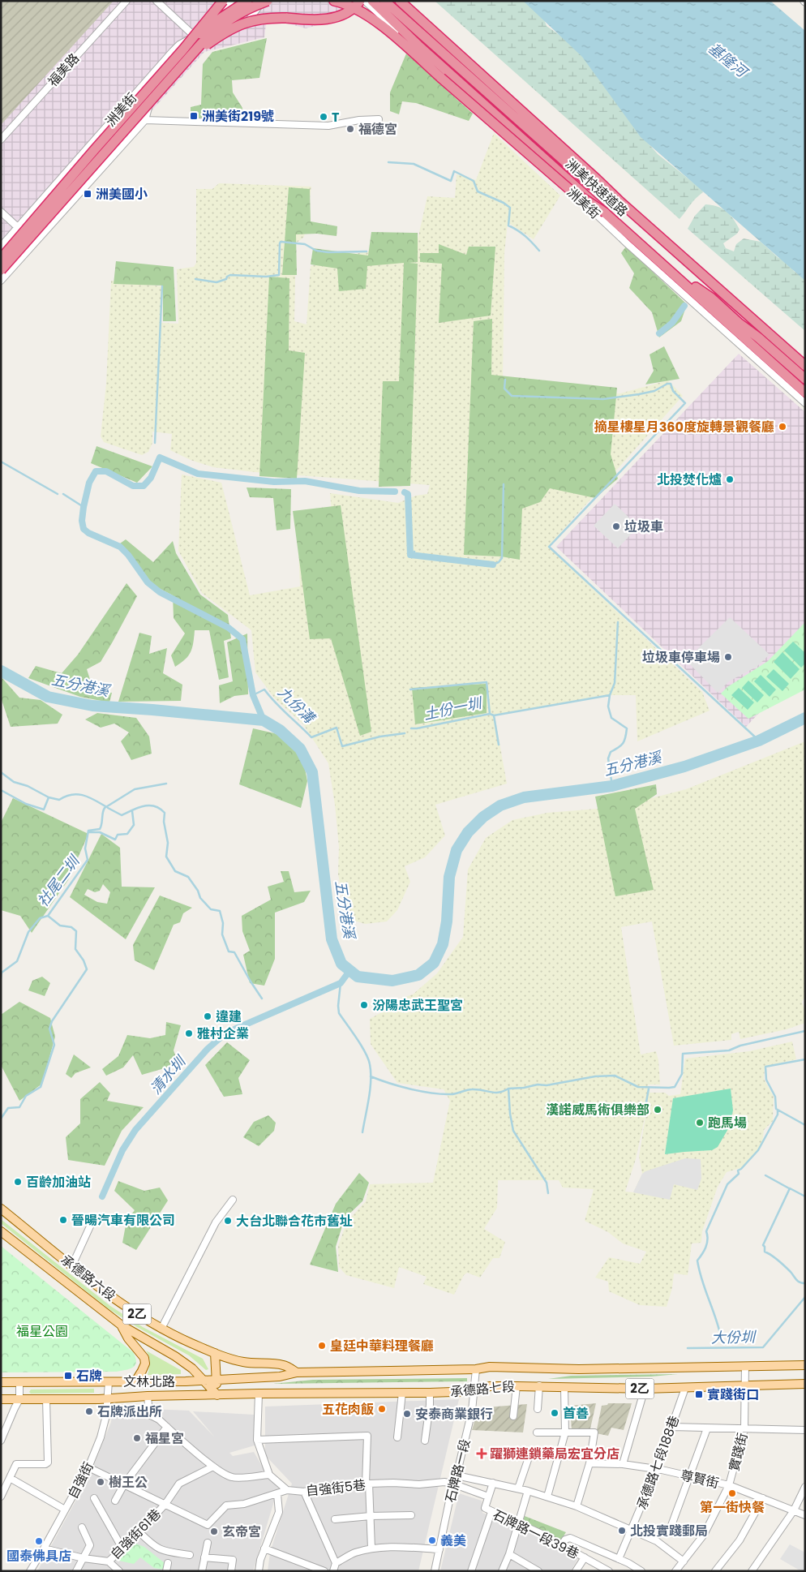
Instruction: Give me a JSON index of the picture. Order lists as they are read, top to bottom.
{
  "streets": {
    "highway": ["洲美快速道路"],
    "main road": [
      "承德路六段",
      "2乙",
      "文林北路",
      "承德路七段"
    ],
    "street": [
      "福美路",
      "洲美街",
      "實踐街",
      "承德路七段188巷",
      "石牌路一段",
      "尊賢街",
      "自強街",
      "自強街5巷",
      "自強街61巷",
      "石牌路一段39巷"
    ]
  },
  "crossings": [
    ["承德路六段", "2乙"],
    ["承德路六段", "文林北路"],
    ["承德路六段", "承德路七段"],
    ["2乙", "文林北路"],
    ["2乙", "承德路七段"],
    ["文林北路", "承德路七段"],
    ["文林北路", "自強街"],
    ["承德路七段", "實踐街"],
    ["承德路七段", "承德路七段188巷"],
    ["承德路七段", "石牌路一段"],
    ["實踐街", "尊賢街"],
    ["承德路七段188巷", "尊賢街"],
    ["石牌路一段", "自強街5巷"],
    ["石牌路一段", "石牌路一段39巷"],
    ["自強街", "自強街61巷"],
    ["自強街5巷", "石牌路一段39巷"]
  ],
  "water": [
    "基隆河",
    "五分港溪",
    "九份溝",
    "土份一圳",
    "社尾二圳",
    "清水圳",
    "大份圳"
  ],
  "parks": ["福星公園"],
  "places": {
    "transit": [
      "洲美街219號",
      "洲美國小",
      "石牌",
      "實踐街口"
    ],
    "other": [
      "T",
      "福德宮",
      "摘星樓星月360度旋轉景觀餐廳",
      "北投焚化爐",
      "垃圾車",
      "垃圾車停車場",
      "汾陽忠武王聖宮",
      "違建",
      "雅村企業",
      "漢諾威馬術俱樂部",
      "跑馬場",
      "百齡加油站",
      "晉暘汽車有限公司",
      "大台北聯合花市舊址",
      "皇廷中華料理餐廳",
      "五花肉飯",
      "石牌派出所",
      "首善",
      "安泰商業銀行",
      "福星宮",
      "樹王公",
      "第一街快餐",
      "北投實踐郵局",
      "玄帝宮",
      "義美",
      "國泰佛具店"
    ],
    "health": ["躍獅連鎖藥局宏宜分店"]
  }
}
